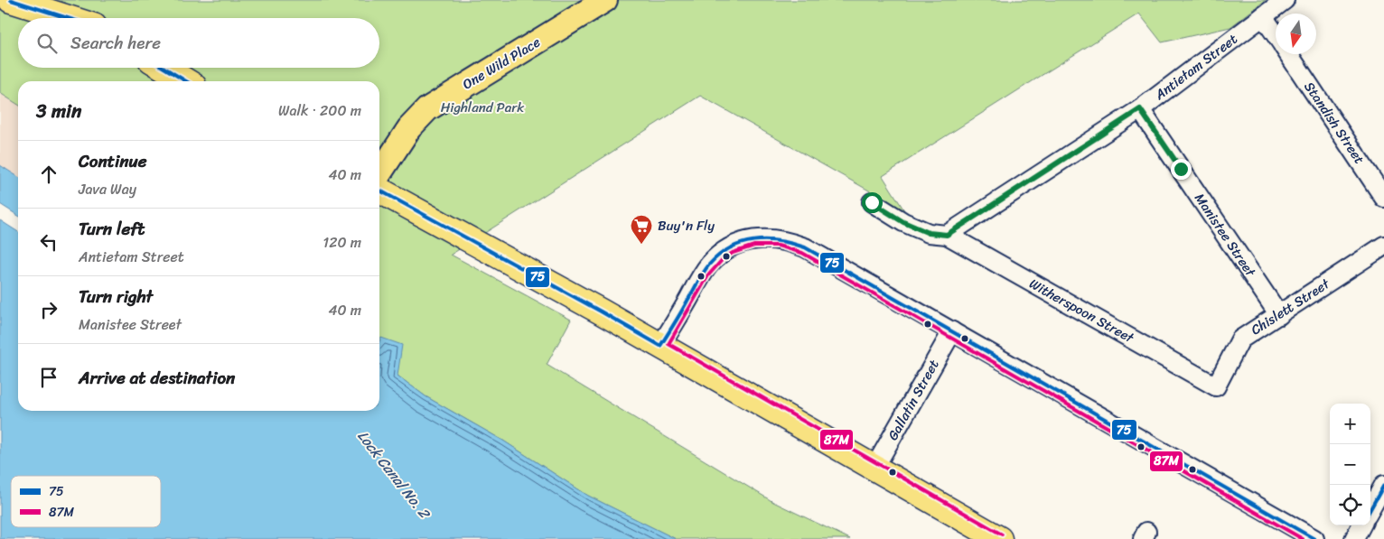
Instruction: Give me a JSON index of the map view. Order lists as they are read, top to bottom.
{
  "streets": {
    "main road": ["One Wild Place"],
    "street": [
      "Antietam Street",
      "Standish Street",
      "Manistee Street",
      "Chislett Street",
      "Witherspoon Street",
      "Gallatin Street"
    ]
  },
  "crossings": [
    ["Antietam Street", "Standish Street"],
    ["Antietam Street", "Manistee Street"],
    ["Antietam Street", "Witherspoon Street"],
    ["Manistee Street", "Chislett Street"],
    ["Chislett Street", "Witherspoon Street"]
  ],
  "water": ["Lock Canal No. 2"],
  "parks": ["Highland Park"],
  "places": {
    "supermarket": ["Buy'n Fly"]
  },
  "lines": ["transit line 75", "transit line 87M"],
  "legend": ["75", "87M"],
  "north": "bottom",
  "page": {
    "search": "Search here",
    "heading": ["3 min", "Walk · 200 m"],
    "list": [
      ["Continue", "Java Way", "40 m"],
      ["Turn left", "Antietam Street", "120 m"],
      ["Turn right", "Manistee Street", "40 m"],
      "Arrive at destination"
    ],
    "map_buttons": ["+", "−"]
  }
}
